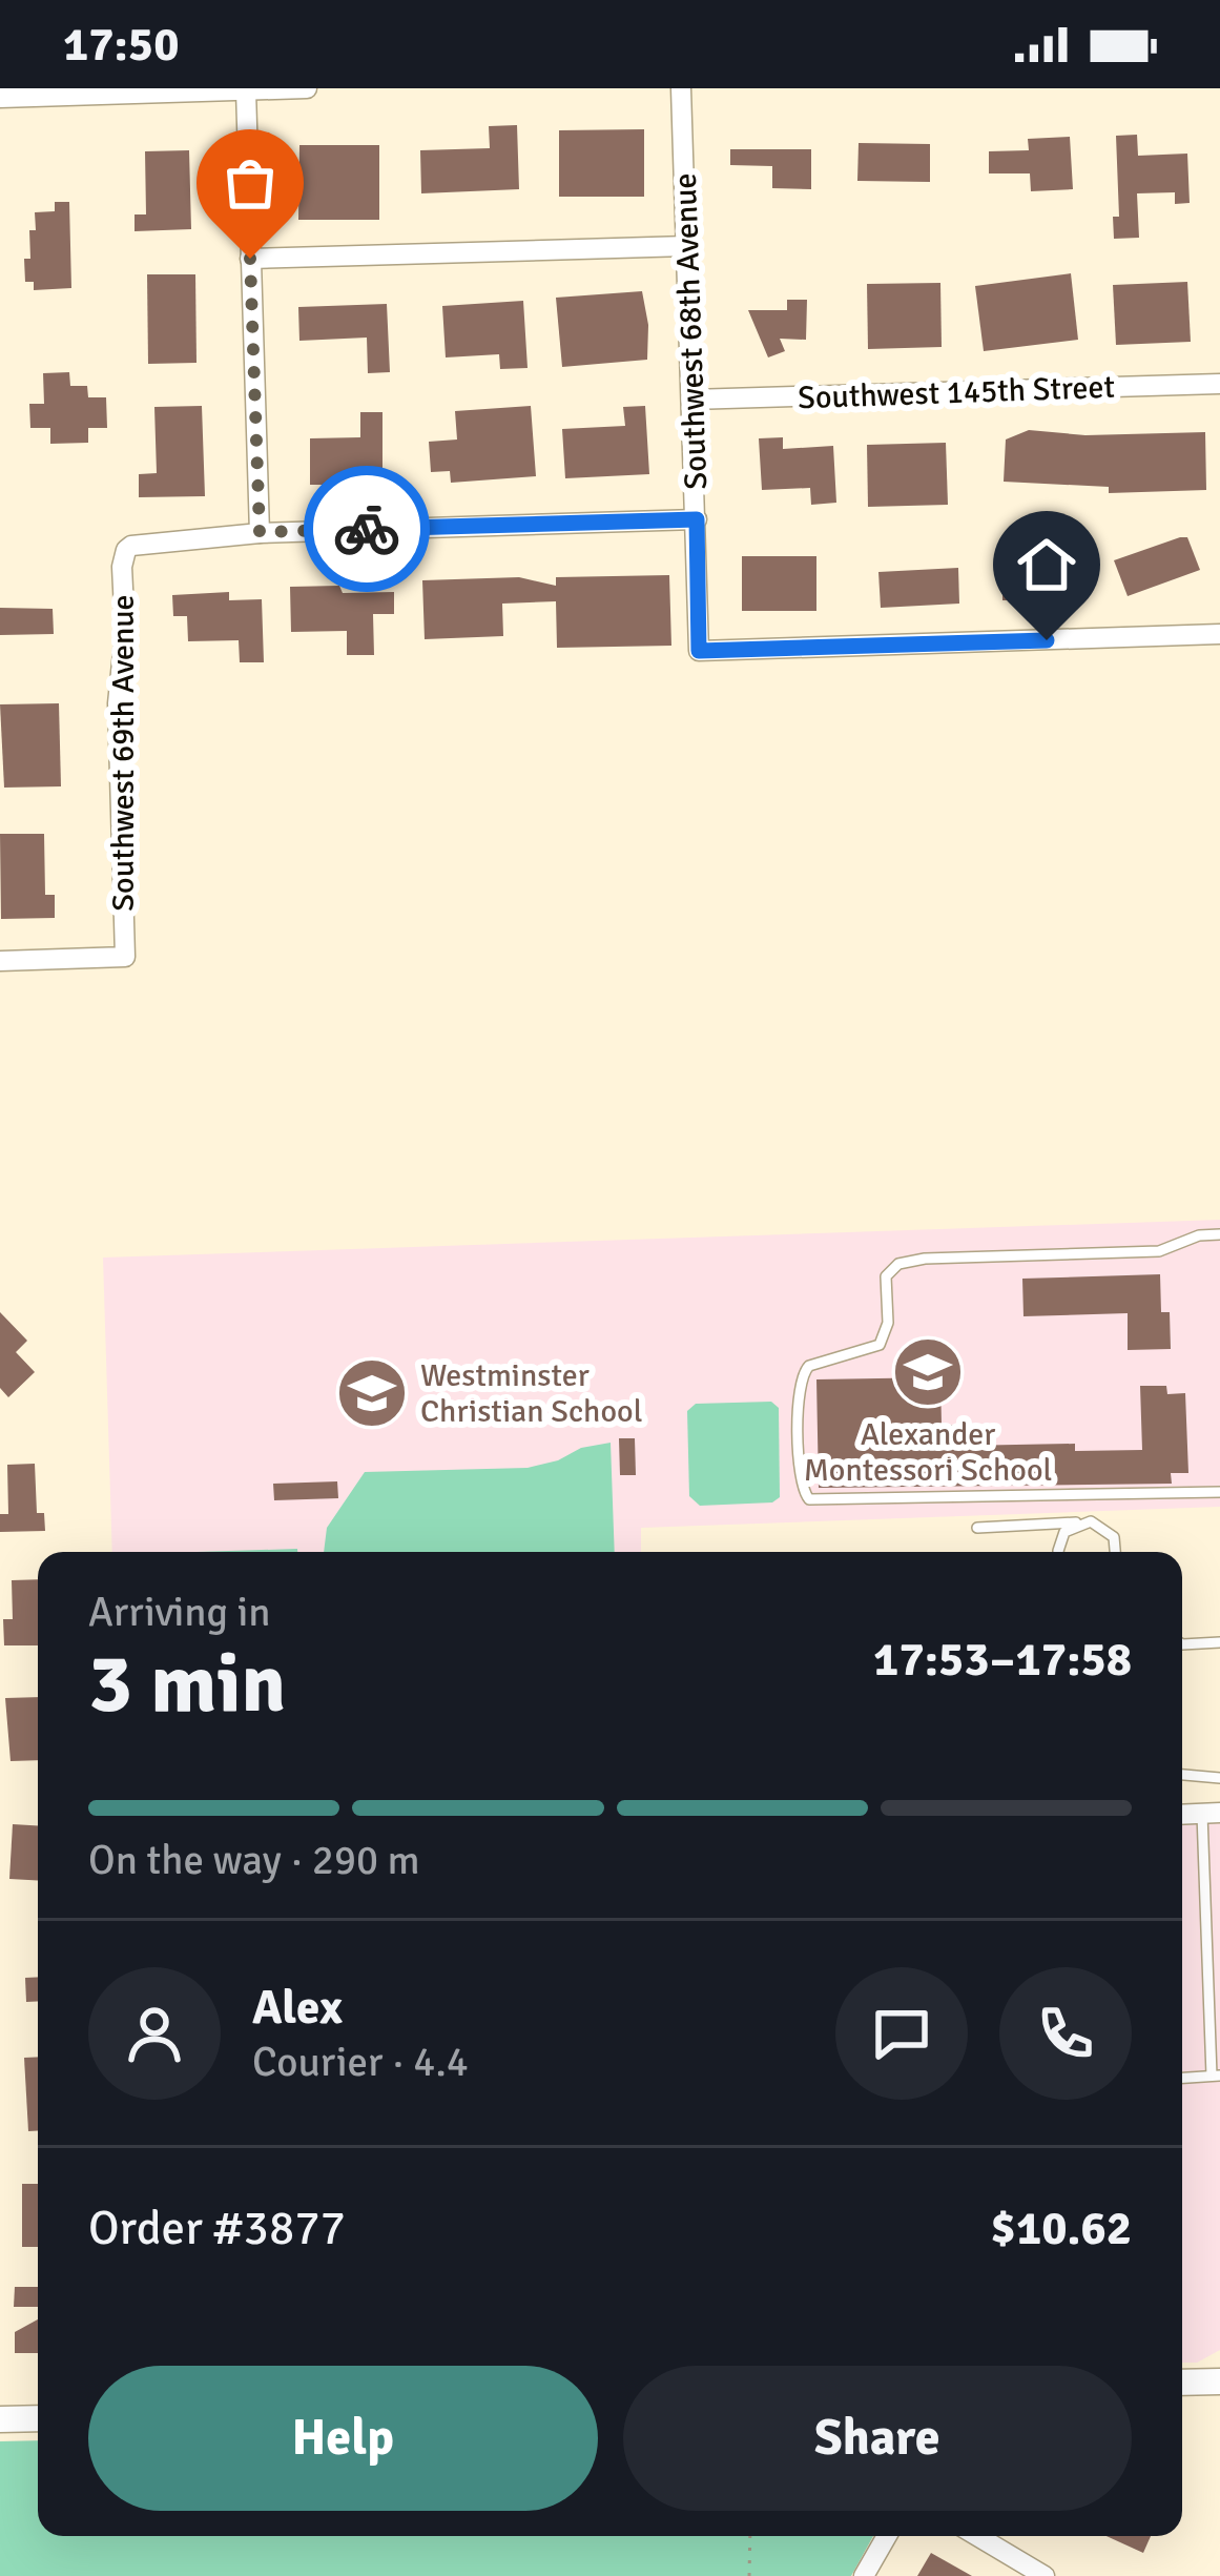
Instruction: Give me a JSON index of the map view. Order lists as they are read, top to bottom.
{
  "streets": {
    "street": ["Southwest 68th Avenue", "Southwest 145th Street", "Southwest 69th Avenue"]
  },
  "crossings": [
    ["Southwest 68th Avenue", "Southwest 145th Street"]
  ],
  "places": {
    "school or university": ["Alexander Montessori School", "Westminster Christian School"]
  },
  "page": {
    "status": "17:50",
    "heading": ["3 min", "Arriving in", "17:53–17:58"],
    "panel": [
      "Alex",
      "Courier · 4.4",
      "Order #3877",
      "$10.62"
    ],
    "bar": "On the way · 290 m",
    "buttons": ["Help", "Share"]
  }
}
